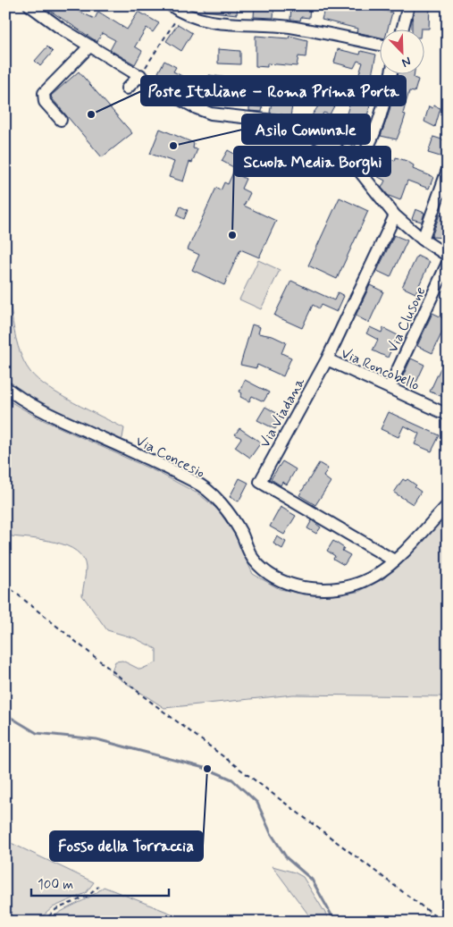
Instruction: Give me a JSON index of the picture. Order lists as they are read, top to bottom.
{
  "streets": {
    "street": [
      "Via Clusone",
      "Via Roncobello",
      "Via Viadana",
      "Via Concesio"
    ]
  },
  "crossings": [
    ["Via Clusone", "Via Roncobello"],
    ["Via Roncobello", "Via Viadana"],
    ["Via Viadana", "Via Concesio"]
  ],
  "places": [
    "Poste Italiane – Roma Prima Porta",
    "Asilo Comunale",
    "Scuola Media Borghi",
    "Fosso della Torraccia"
  ],
  "scale_bar": "100 m",
  "north": "bottom right"
}
